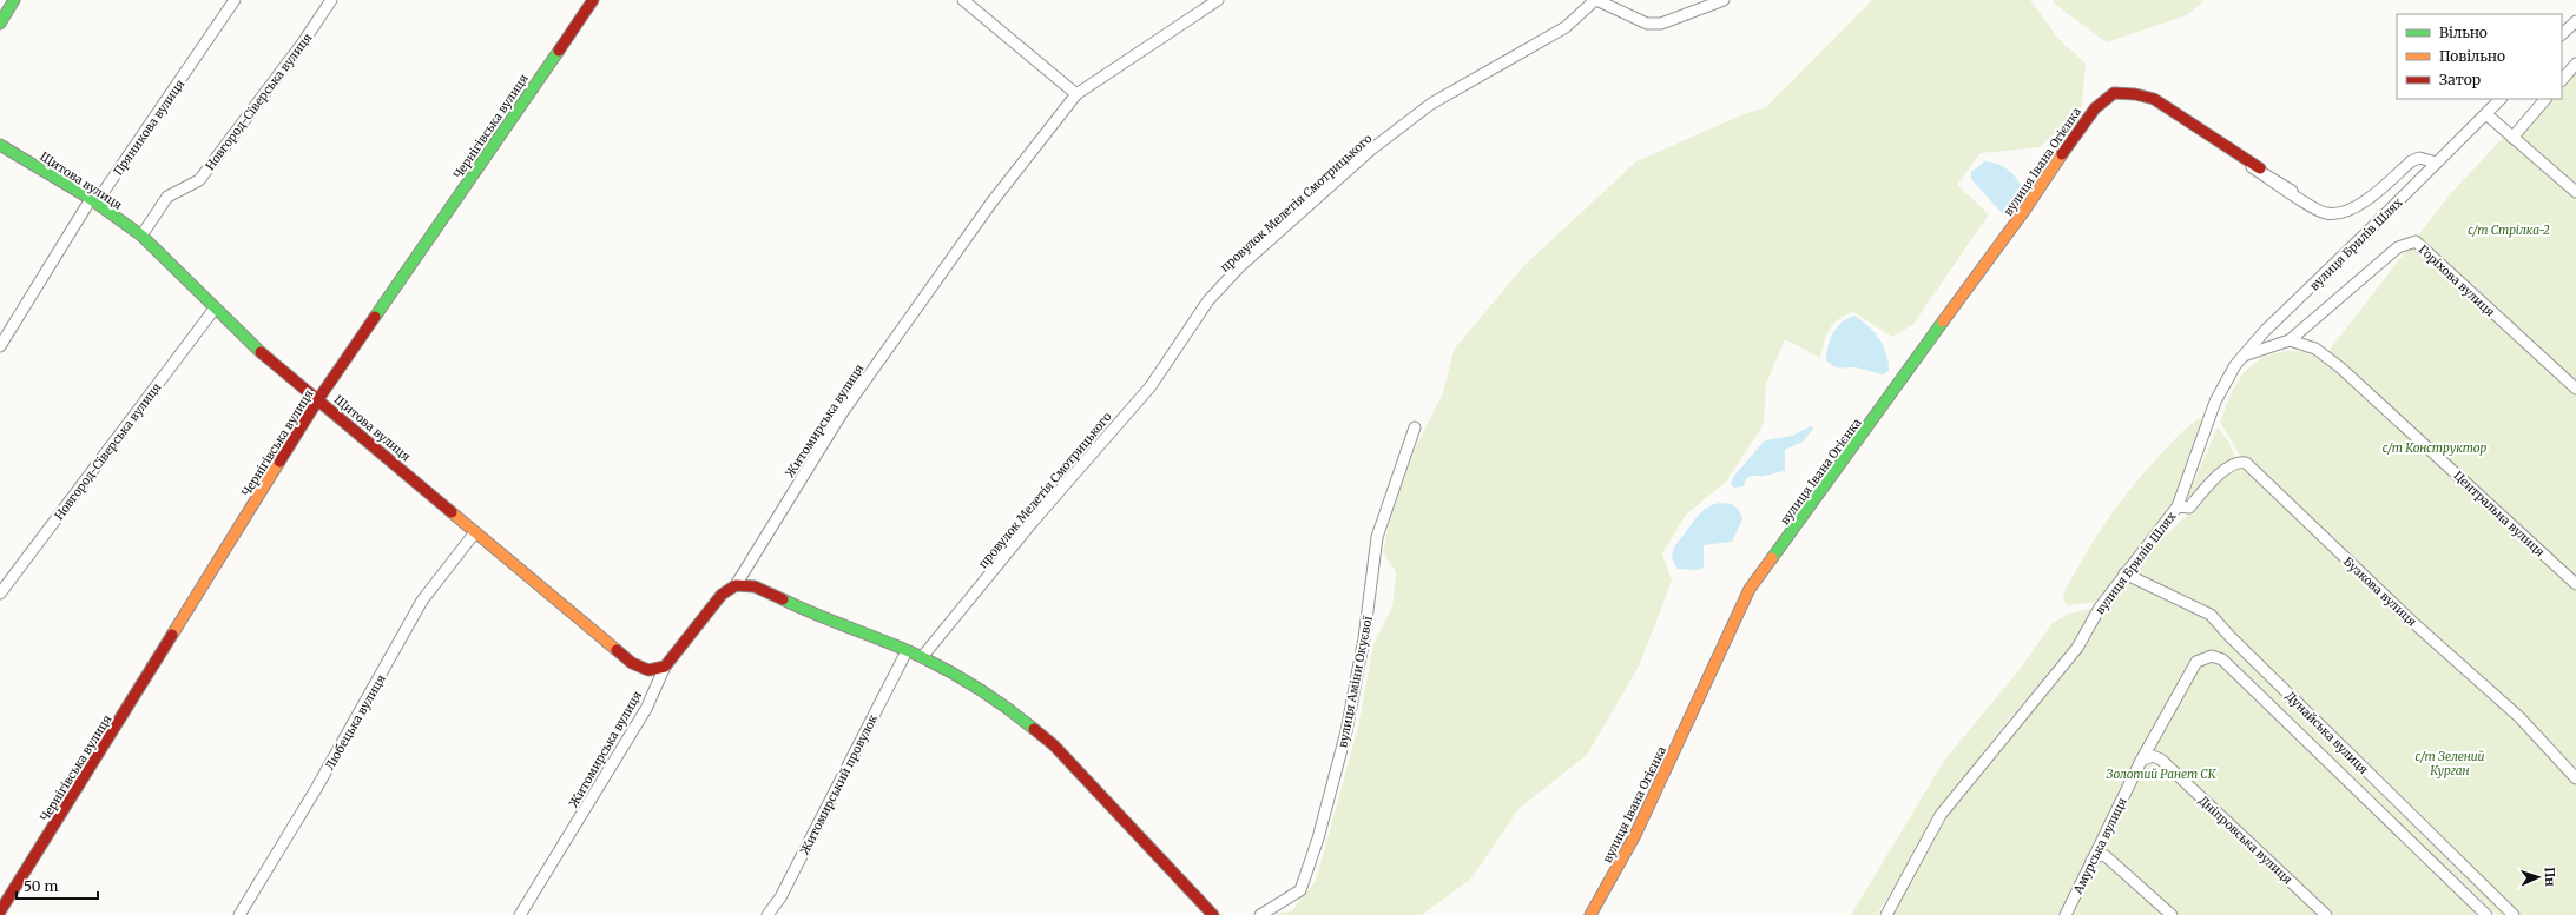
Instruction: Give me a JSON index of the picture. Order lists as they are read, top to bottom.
{
  "streets": {
    "street": [
      "Новгород-Сіверська вулиця",
      "Чернігівська вулиця",
      "Пряникова вулиця",
      "вулиця Івана Огієнка",
      "Щитова вулиця",
      "провулок Мелетія Смотрицького",
      "вулиця Брилів Шлях",
      "Горіхова вулиця",
      "Житомирська вулиця",
      "Центральна вулиця",
      "Бузкова вулиця",
      "вулиця Аміни Окуєвої",
      "Любецька вулиця",
      "Дунайська вулиця",
      "Житомирський провулок",
      "Дніпровська вулиця",
      "Амурська вулиця"
    ]
  },
  "crossings": [
    ["Новгород-Сіверська вулиця", "Щитова вулиця"],
    ["Чернігівська вулиця", "Щитова вулиця"],
    ["Пряникова вулиця", "Щитова вулиця"],
    ["Щитова вулиця", "Житомирська вулиця"],
    ["Щитова вулиця", "Любецька вулиця"],
    ["вулиця Брилів Шлях", "Бузкова вулиця"],
    ["вулиця Брилів Шлях", "Дунайська вулиця"],
    ["Горіхова вулиця", "Центральна вулиця"],
    ["Дунайська вулиця", "Амурська вулиця"],
    ["Дніпровська вулиця", "Амурська вулиця"]
  ],
  "parks": [
    "с/т Стрілка-2",
    "с/т Конструктор",
    "с/т Зелений Курган",
    "Золотий Ранет СК"
  ],
  "legend": ["Вільно", "Повільно", "Затор"],
  "scale_bar": "50 m",
  "north": "right"
}
